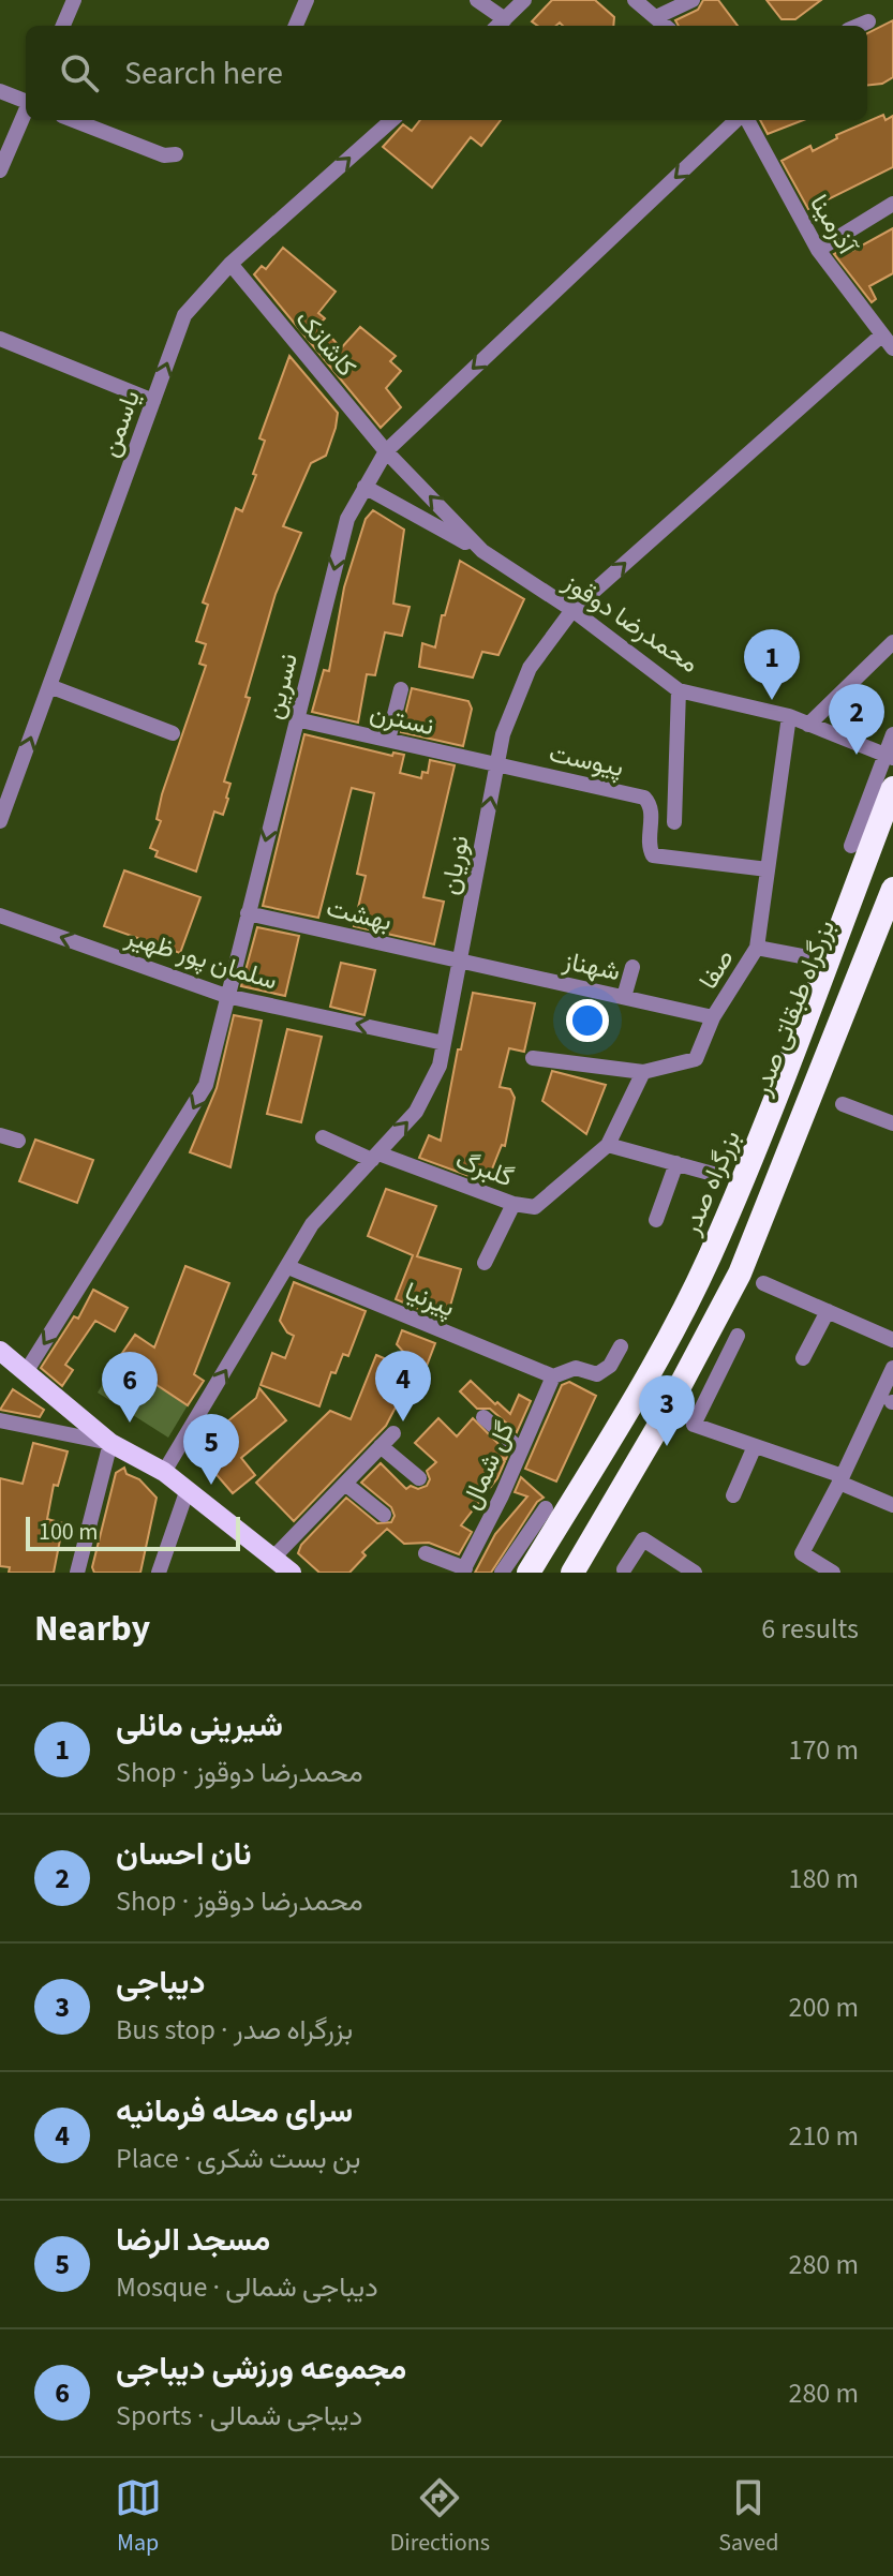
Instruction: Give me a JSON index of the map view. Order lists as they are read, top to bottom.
{
  "streets": {
    "highway": ["بزرگراه طبقاتی صدر", "بزرگراه صدر"],
    "street": [
      "آذرمینا",
      "کاشانک",
      "یاسمن",
      "محمدرضا دوقوز",
      "نسرین",
      "نسترن",
      "پیوست",
      "نوریان",
      "بهشت",
      "سلمان پور ظهیر",
      "شهناز",
      "صفا",
      "گلبرگ",
      "پیرنیا",
      "گل شمال"
    ]
  },
  "crossings": [
    ["آذرمینا", "نوریان"],
    ["کاشانک", "یاسمن"],
    ["کاشانک", "محمدرضا دوقوز"],
    ["کاشانک", "نسرین"],
    ["محمدرضا دوقوز", "نسرین"],
    ["محمدرضا دوقوز", "نوریان"],
    ["محمدرضا دوقوز", "صفا"],
    ["نسرین", "نسترن"],
    ["نسرین", "بهشت"],
    ["نسرین", "سلمان پور ظهیر"],
    ["نسترن", "پیوست"],
    ["نسترن", "نوریان"],
    ["پیوست", "نوریان"],
    ["پیوست", "صفا"],
    ["نوریان", "بهشت"],
    ["نوریان", "سلمان پور ظهیر"],
    ["نوریان", "شهناز"],
    ["نوریان", "گلبرگ"],
    ["نوریان", "پیرنیا"],
    ["بهشت", "شهناز"],
    ["شهناز", "صفا"],
    ["پیرنیا", "گل شمال"]
  ],
  "one_way": [
    "یاسمن",
    "نسرین",
    "نوریان",
    "سلمان پور ظهیر"
  ],
  "scale_bar": "100 m",
  "page": {
    "search": "Search here",
    "pins": [
      "1",
      "2",
      "4",
      "6",
      "3",
      "5"
    ],
    "scale": "100 m",
    "heading": ["Nearby", "6 results"],
    "list": [
      {
        "mark": "1",
        "name": "شیرینی مانلی",
        "note": "Shop · محمدرضا دوقوز",
        "value": "170 m"
      },
      {
        "mark": "2",
        "name": "نان احسان",
        "note": "Shop · محمدرضا دوقوز",
        "value": "180 m"
      },
      {
        "mark": "3",
        "name": "دیباجی",
        "note": "Bus stop · بزرگراه صدر",
        "value": "200 m"
      },
      {
        "mark": "4",
        "name": "سرای محله فرمانیه",
        "note": "Place · بن بست شکرى",
        "value": "210 m"
      },
      {
        "mark": "5",
        "name": "مسجد الرضا",
        "note": "Mosque · دیباجی شمالی",
        "value": "280 m"
      },
      {
        "mark": "6",
        "name": "مجموعه ورزشی دیباجی",
        "note": "Sports · دیباجی شمالی",
        "value": "280 m"
      }
    ],
    "nav": ["Map", "Directions", "Saved"]
  }
}
